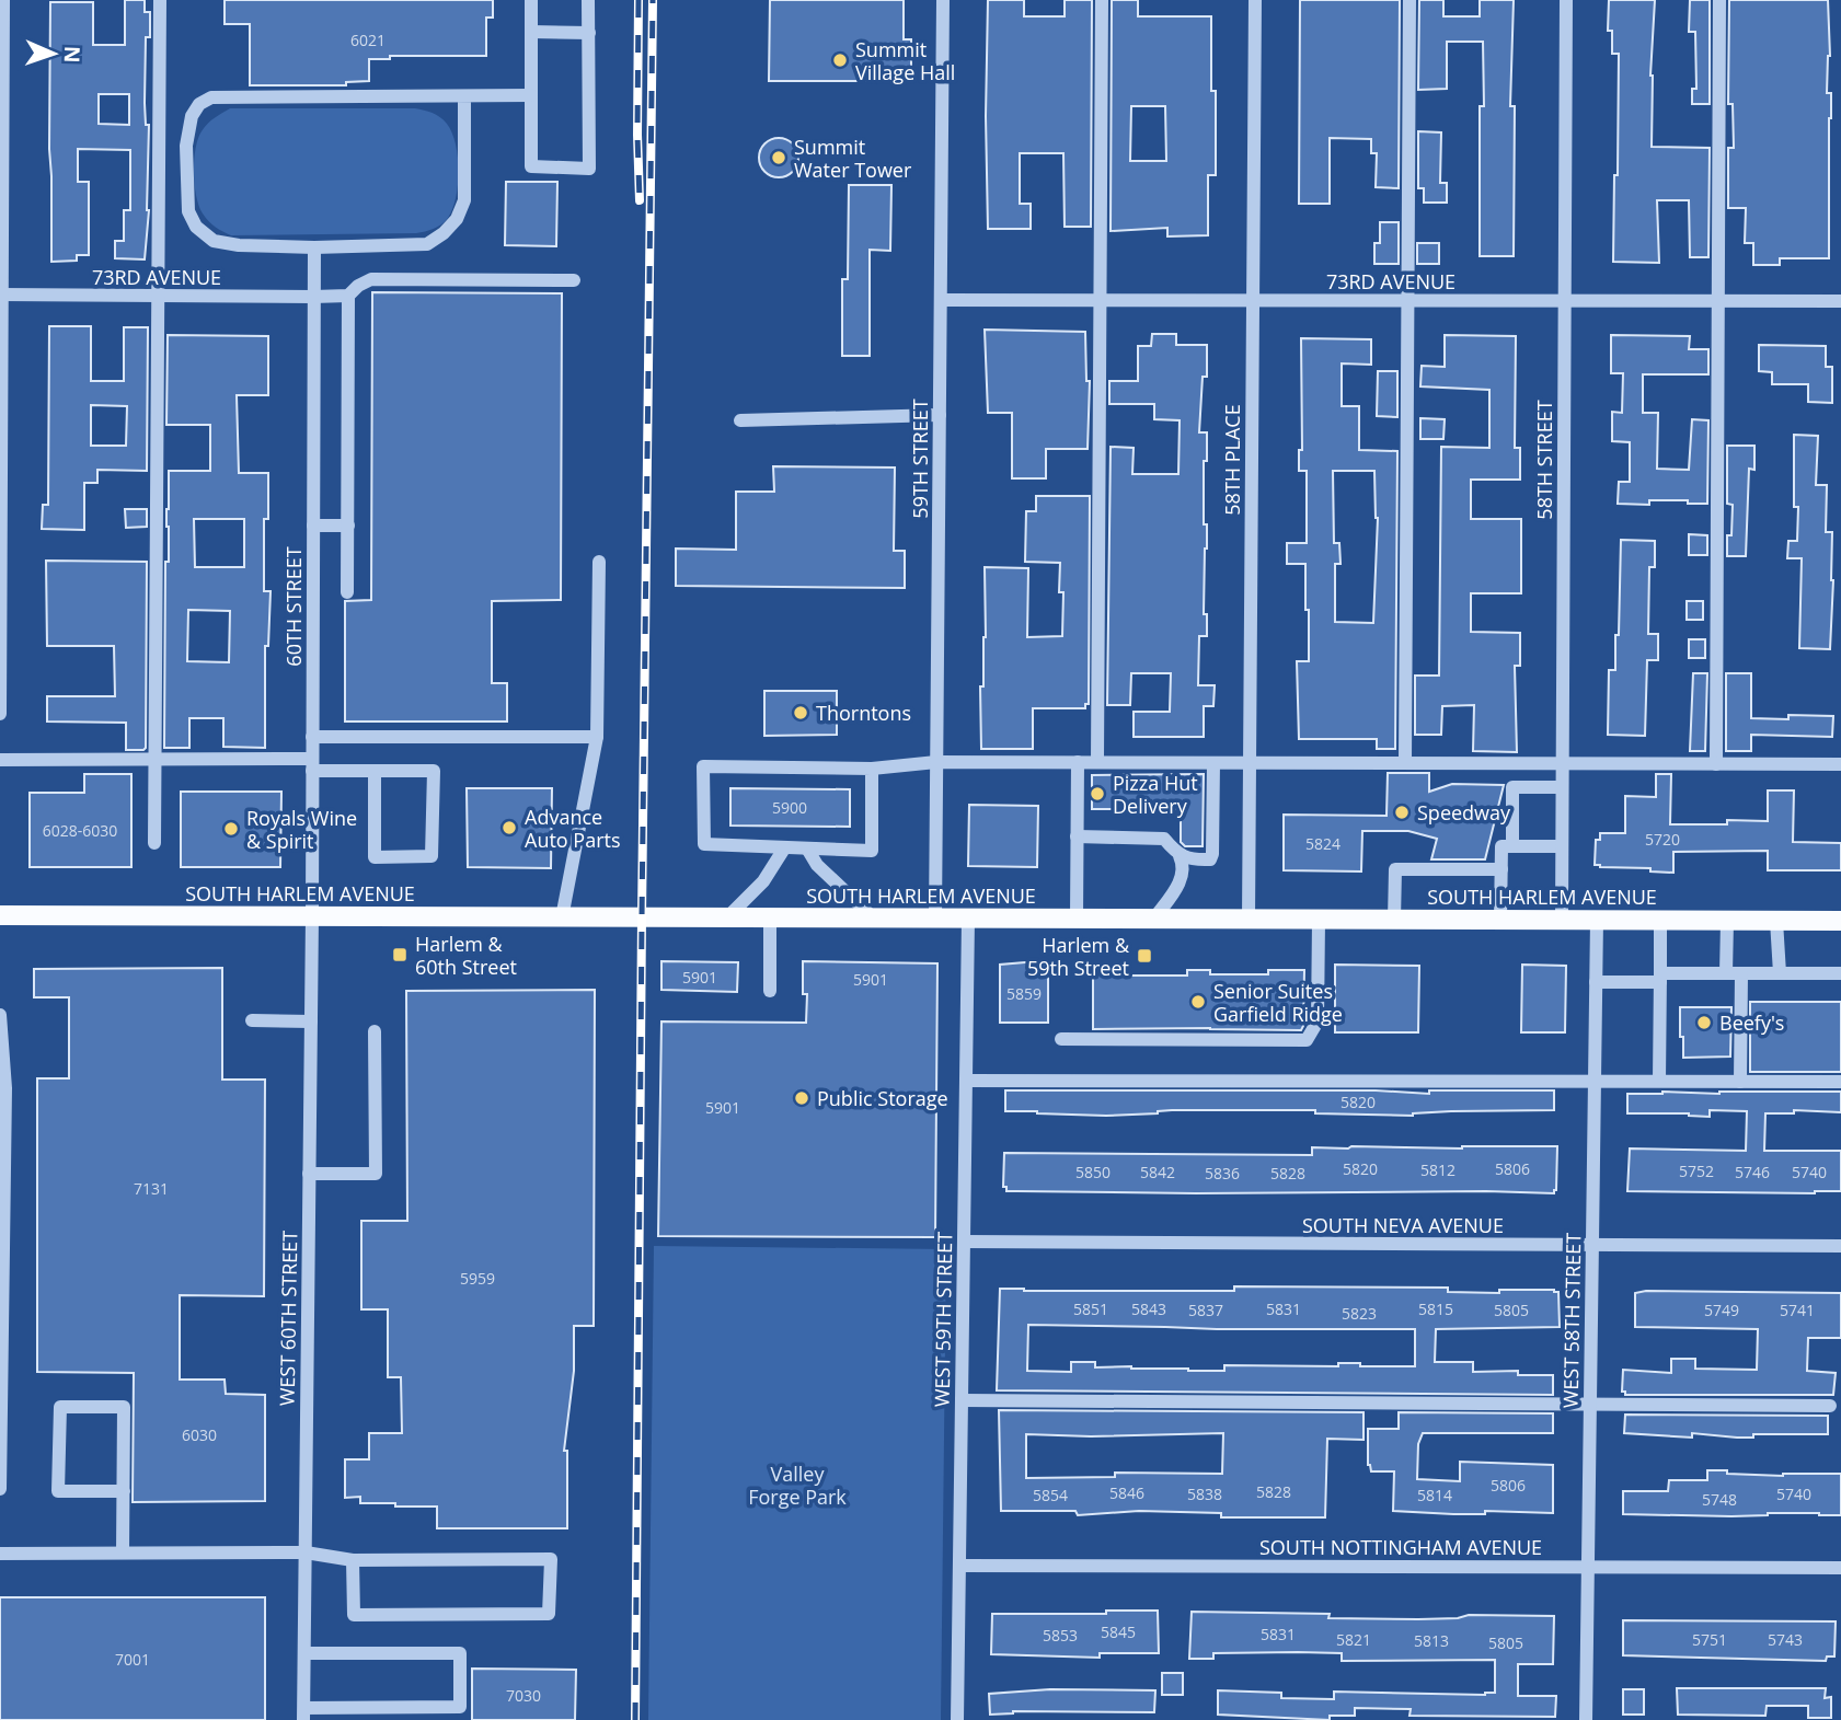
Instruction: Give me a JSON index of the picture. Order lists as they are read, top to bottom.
{
  "streets": {
    "main road": ["SOUTH HARLEM AVENUE"],
    "street": [
      "73RD AVENUE",
      "59TH STREET",
      "58TH PLACE",
      "58TH STREET",
      "60TH STREET",
      "SOUTH NEVA AVENUE",
      "WEST 60TH STREET",
      "WEST 59TH STREET",
      "WEST 58TH STREET",
      "SOUTH NOTTINGHAM AVENUE"
    ]
  },
  "crossings": [
    ["73RD AVENUE", "59TH STREET"],
    ["73RD AVENUE", "58TH PLACE"],
    ["73RD AVENUE", "58TH STREET"],
    ["73RD AVENUE", "60TH STREET"],
    ["59TH STREET", "SOUTH HARLEM AVENUE"],
    ["58TH PLACE", "SOUTH HARLEM AVENUE"],
    ["58TH STREET", "SOUTH HARLEM AVENUE"],
    ["60TH STREET", "SOUTH HARLEM AVENUE"],
    ["60TH STREET", "WEST 60TH STREET"],
    ["SOUTH HARLEM AVENUE", "WEST 60TH STREET"],
    ["SOUTH HARLEM AVENUE", "WEST 59TH STREET"],
    ["SOUTH HARLEM AVENUE", "WEST 58TH STREET"],
    ["SOUTH NEVA AVENUE", "WEST 59TH STREET"],
    ["SOUTH NEVA AVENUE", "WEST 58TH STREET"],
    ["WEST 59TH STREET", "SOUTH NOTTINGHAM AVENUE"],
    ["WEST 58TH STREET", "SOUTH NOTTINGHAM AVENUE"]
  ],
  "parks": ["Valley Forge Park"],
  "places": {
    "other": [
      "Summit Village Hall",
      "Summit Water Tower",
      "Thorntons",
      "Pizza Hut Delivery",
      "Speedway",
      "Advance Auto Parts",
      "Royals Wine & Spirit",
      "Senior Suites Garfield Ridge",
      "Beefy's",
      "Public Storage"
    ],
    "transit": ["Harlem & 60th Street", "Harlem & 59th Street"]
  },
  "house_numbers": [
    "6021",
    "5900",
    "6028-6030",
    "5720",
    "5824",
    "5901",
    "5901",
    "5859",
    "5820",
    "5901",
    "5820",
    "5806",
    "5812",
    "5752",
    "5850",
    "5842",
    "5746",
    "5740",
    "5836",
    "5828",
    "7131",
    "5959",
    "5851",
    "5843",
    "5831",
    "5815",
    "5837",
    "5805",
    "5749",
    "5741",
    "5823",
    "6030",
    "5806",
    "5828",
    "5846",
    "5838",
    "5740",
    "5854",
    "5814",
    "5748",
    "5845",
    "5831",
    "5853",
    "5821",
    "5751",
    "5743",
    "5813",
    "5805",
    "7001",
    "7030"
  ],
  "north": "right"
}
